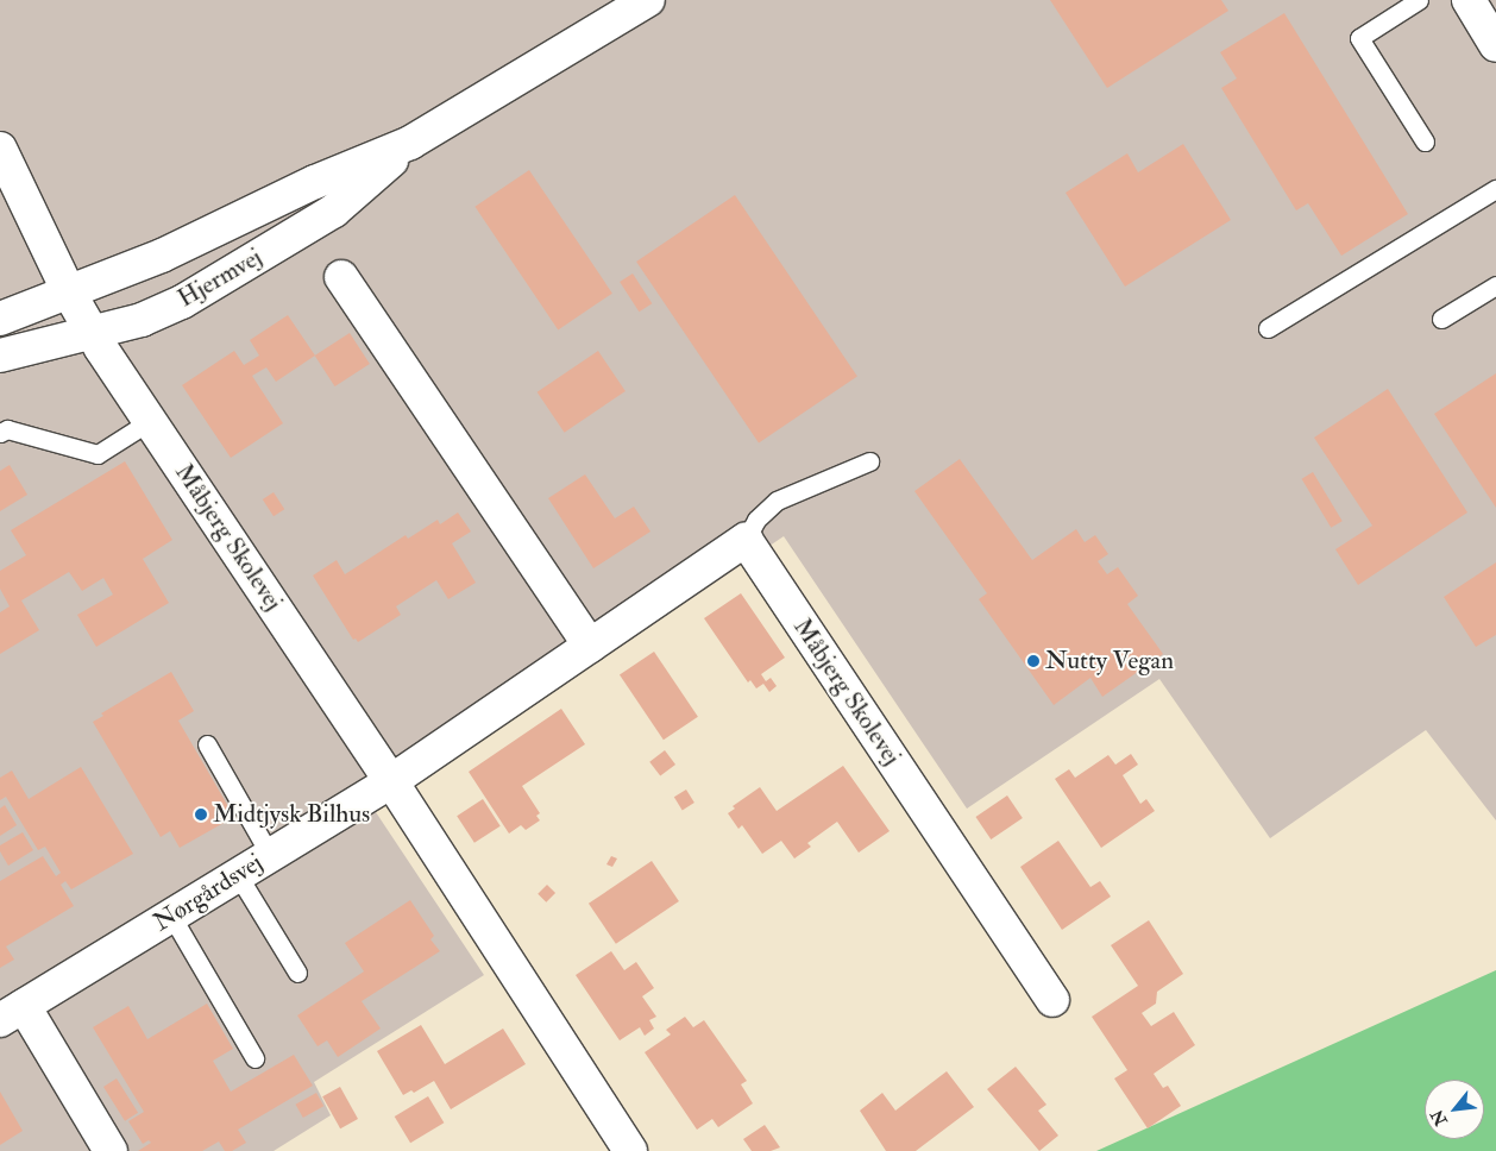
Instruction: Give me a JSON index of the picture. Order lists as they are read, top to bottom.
{
  "streets": {
    "street": ["Hjermvej", "Måbjerg Skolevej", "Nørgårdsvej"]
  },
  "crossings": [
    ["Hjermvej", "Måbjerg Skolevej"],
    ["Måbjerg Skolevej", "Nørgårdsvej"]
  ],
  "places": ["Nutty Vegan", "Midtjysk Bilhus"],
  "north": "bottom left"
}
